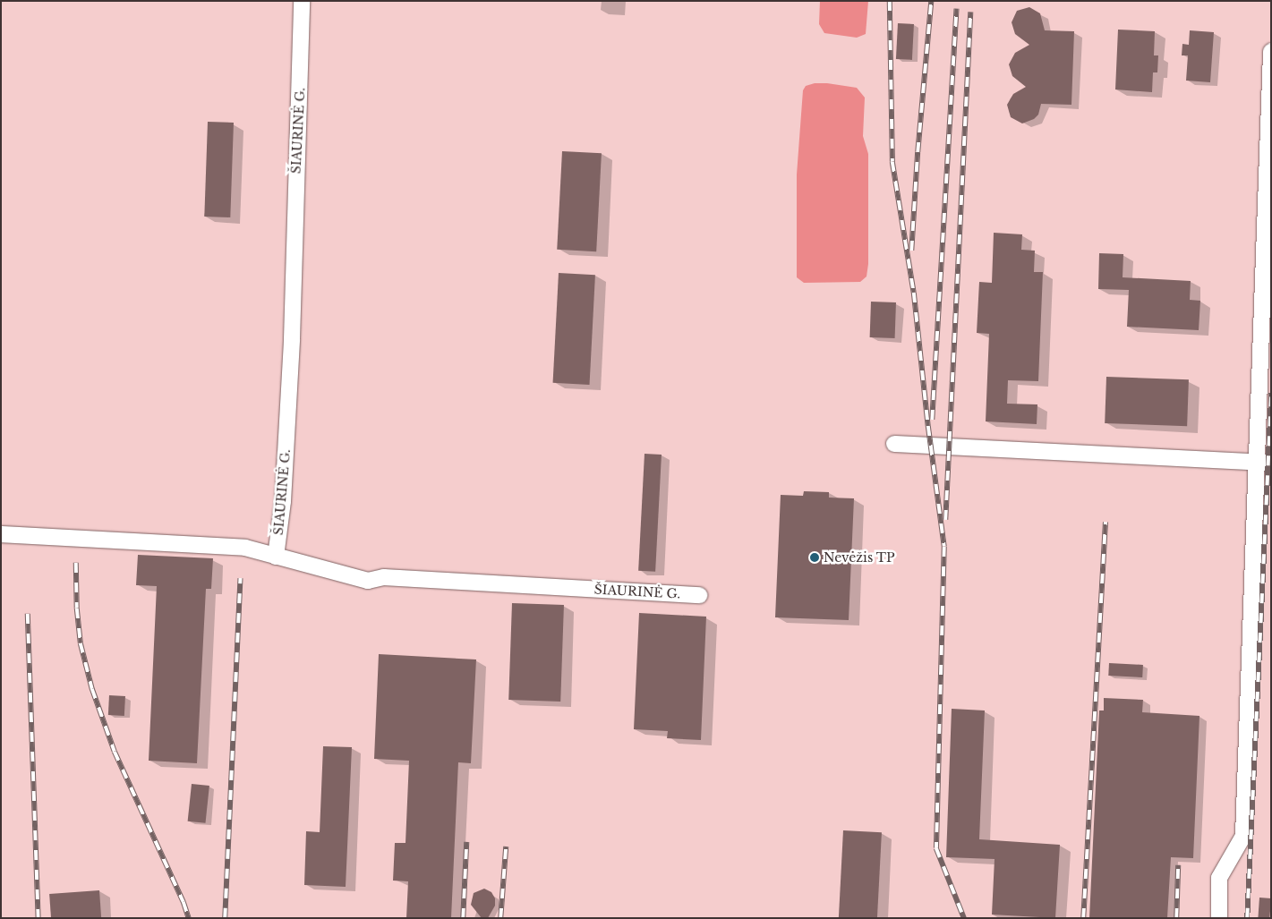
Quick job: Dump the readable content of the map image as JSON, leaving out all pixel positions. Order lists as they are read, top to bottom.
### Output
{
  "streets": {
    "street": ["ŠIAURINĖ G."]
  },
  "places": ["Nevėžis TP"]
}
